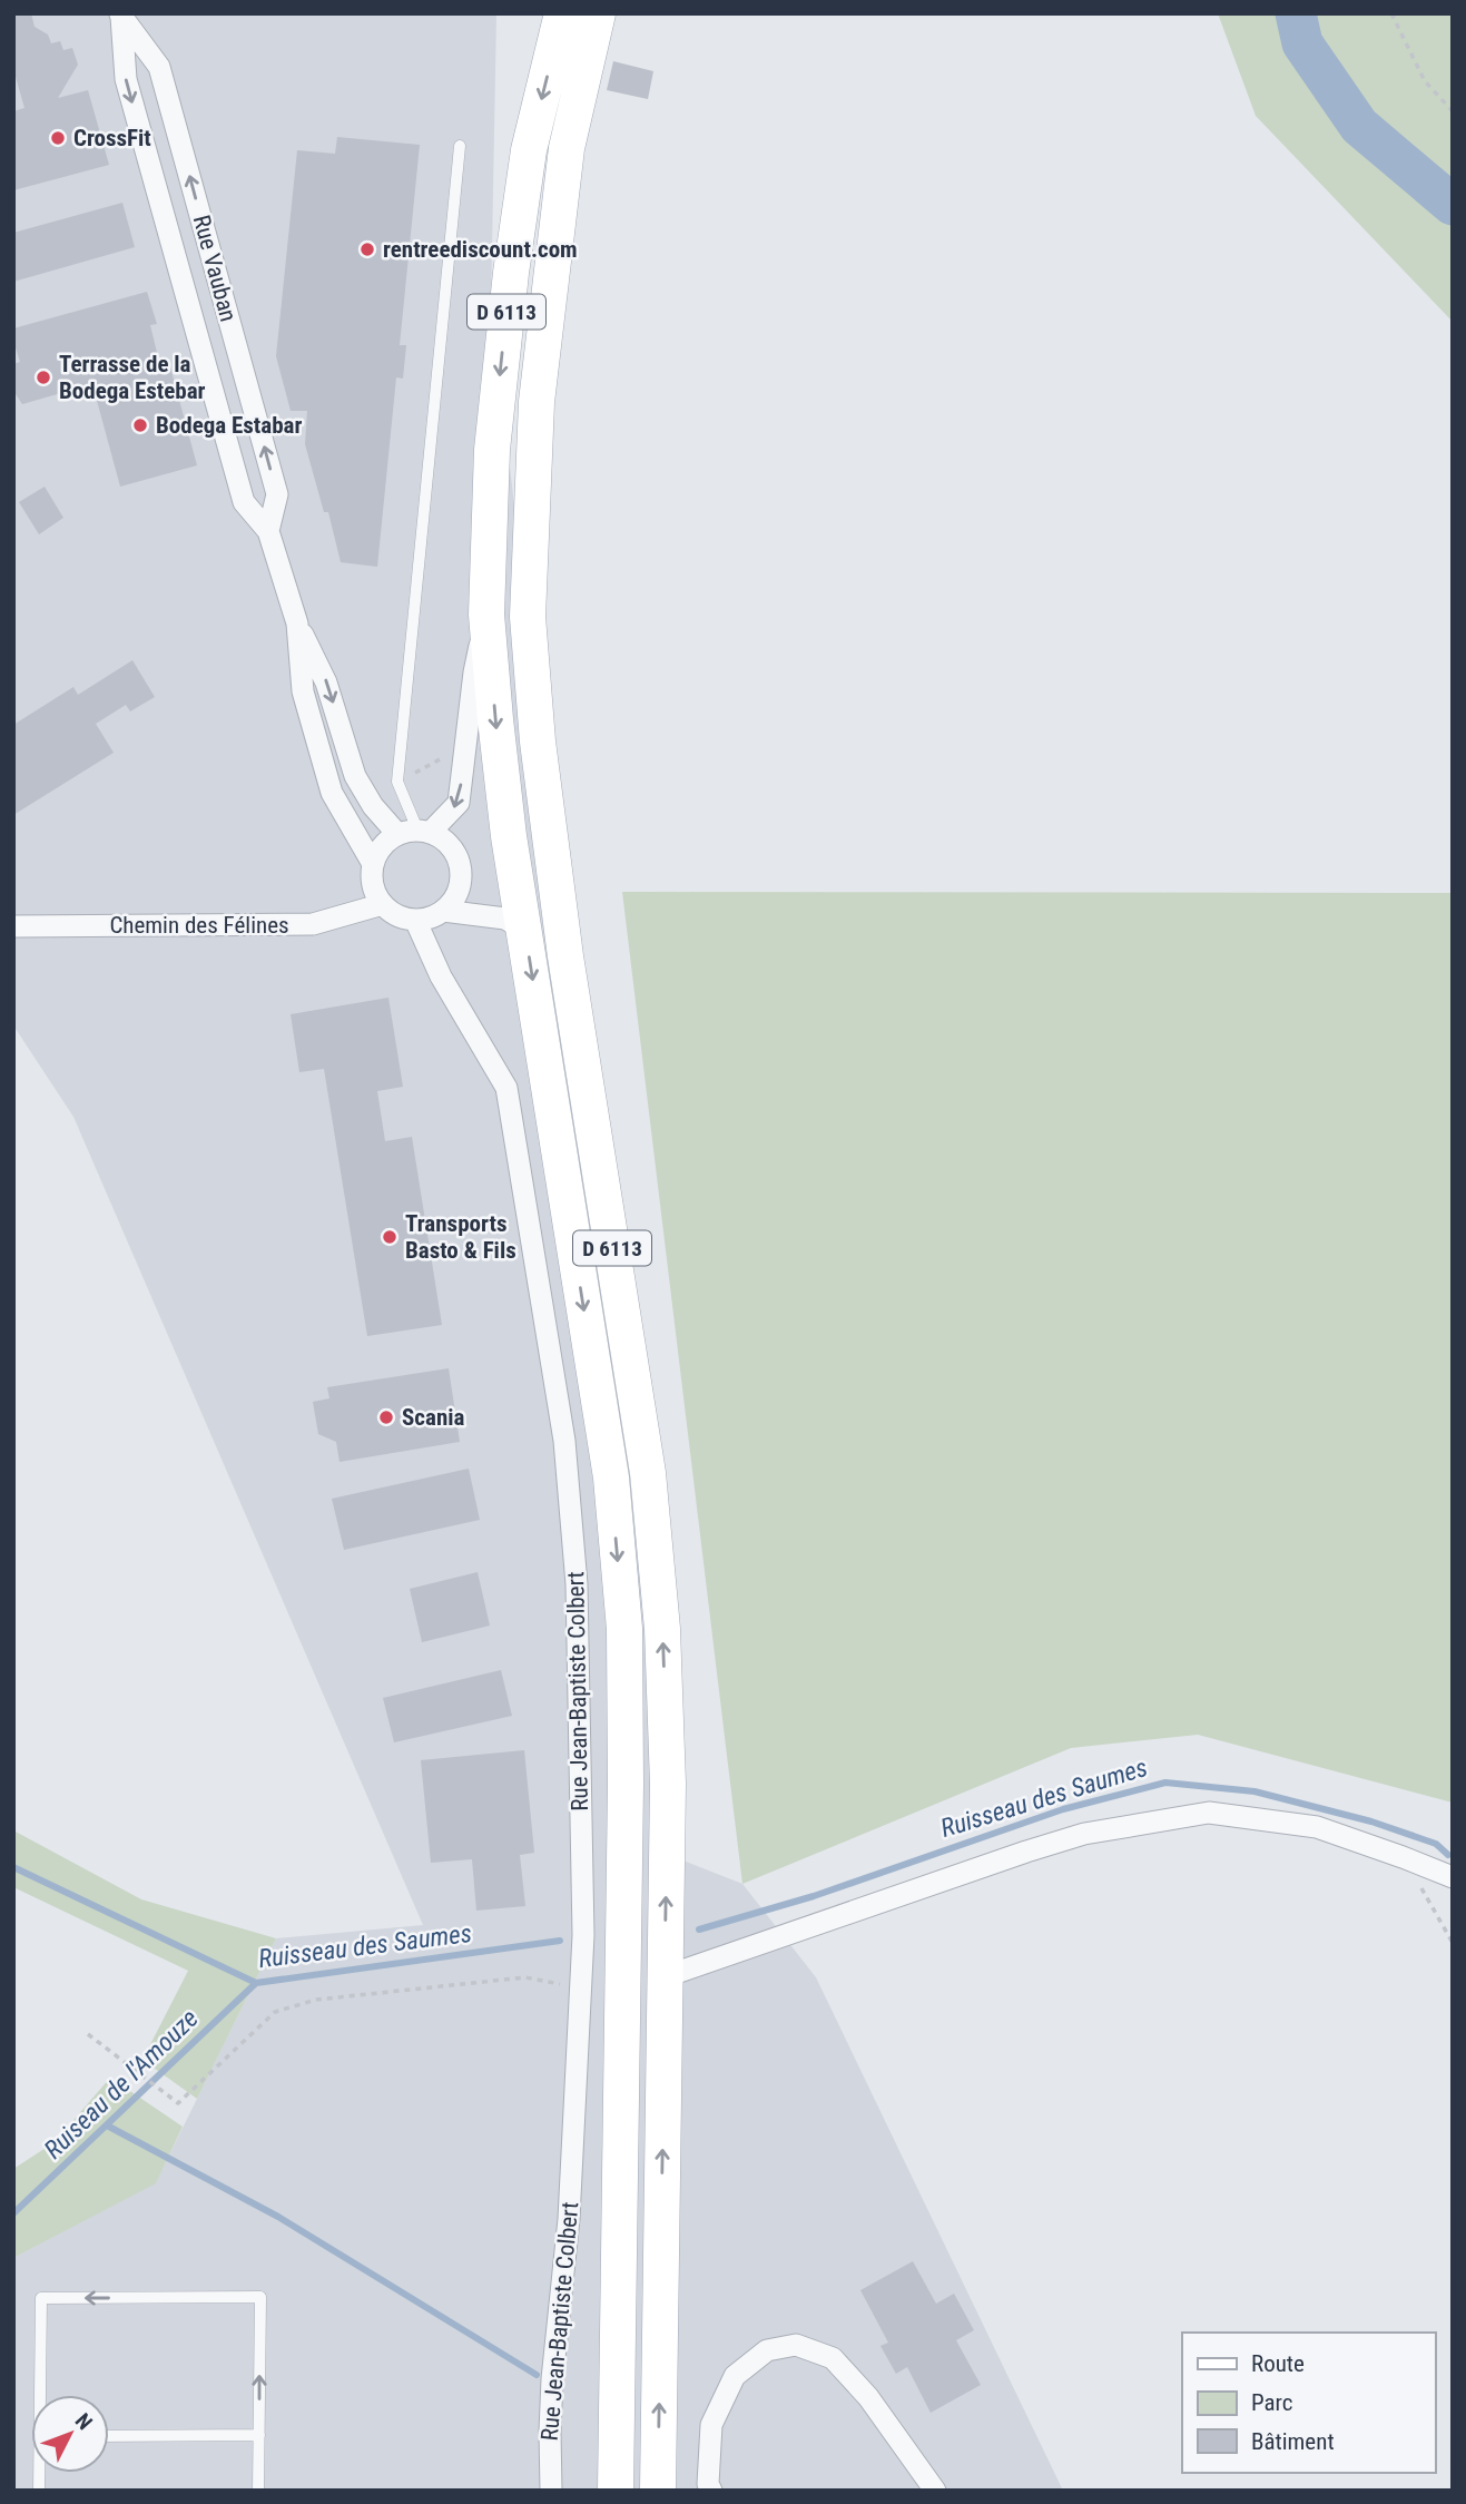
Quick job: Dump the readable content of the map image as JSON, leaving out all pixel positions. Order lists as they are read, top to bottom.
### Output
{
  "streets": {
    "main road": ["D 6113"],
    "street": ["Rue Vauban", "Chemin des Félines", "Rue Jean-Baptiste Colbert"]
  },
  "crossings": [
    ["Rue Vauban", "Chemin des Félines"],
    ["Rue Vauban", "Rue Jean-Baptiste Colbert"],
    ["Chemin des Félines", "Rue Jean-Baptiste Colbert"]
  ],
  "water": ["Ruisseau des Saumes", "Ruiseau de l'Amouze"],
  "places": [
    "CrossFit",
    "rentreediscount.com",
    "Terrasse de la Bodega Estebar",
    "Bodega Estabar",
    "Transports Basto & Fils",
    "Scania"
  ],
  "legend": ["Route", "Parc", "Bâtiment"],
  "north": "top right"
}
